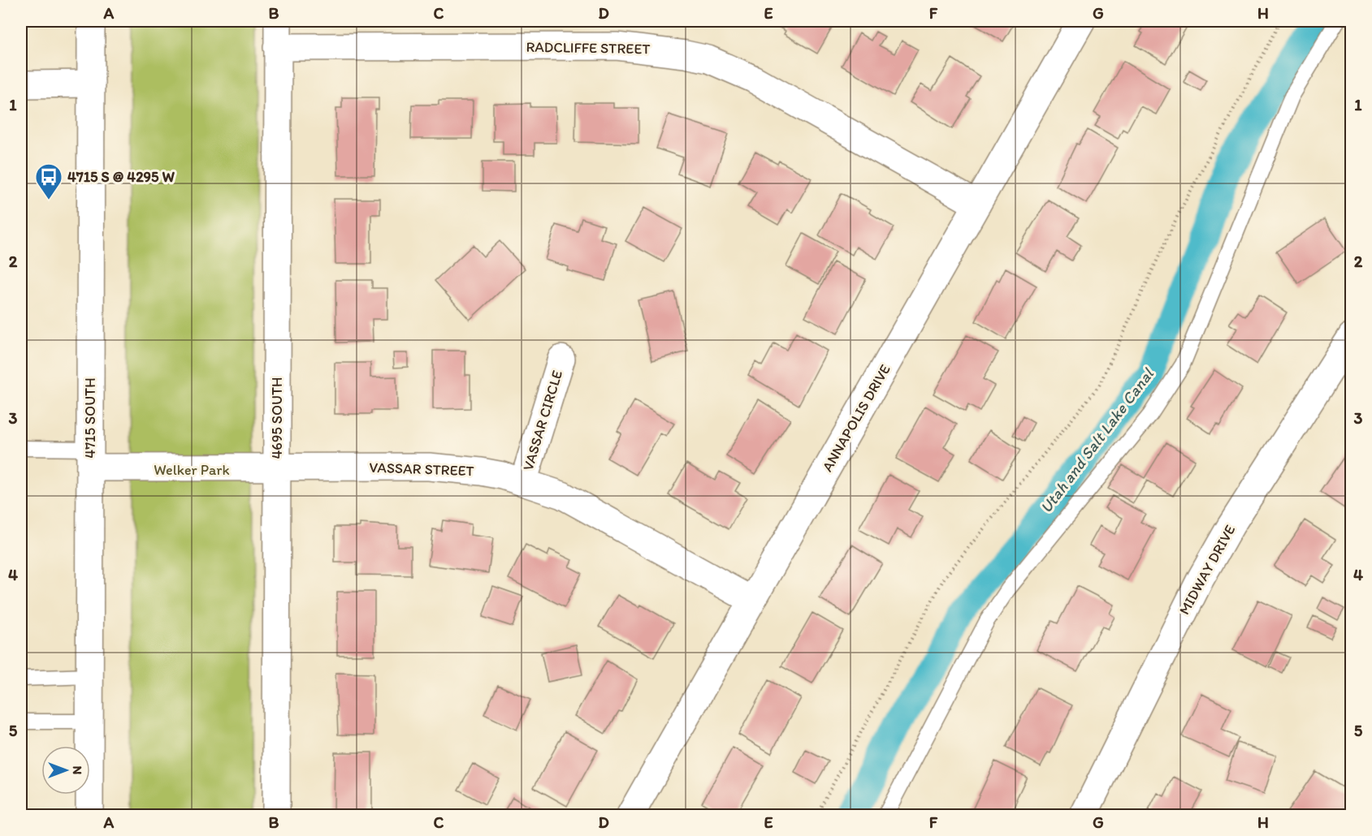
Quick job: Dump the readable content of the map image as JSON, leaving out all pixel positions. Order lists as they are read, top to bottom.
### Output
{
  "streets": {
    "street": [
      "RADCLIFFE STREET",
      "4715 SOUTH",
      "4695 SOUTH",
      "ANNAPOLIS DRIVE",
      "VASSAR CIRCLE",
      "VASSAR STREET",
      "MIDWAY DRIVE"
    ]
  },
  "crossings": [
    ["RADCLIFFE STREET", "4695 SOUTH"],
    ["RADCLIFFE STREET", "ANNAPOLIS DRIVE"],
    ["4715 SOUTH", "VASSAR STREET"],
    ["4695 SOUTH", "VASSAR STREET"],
    ["ANNAPOLIS DRIVE", "VASSAR STREET"],
    ["VASSAR CIRCLE", "VASSAR STREET"]
  ],
  "water": ["Utah and Salt Lake Canal"],
  "parks": ["Welker Park"],
  "places": {
    "bus stop": ["4715 S @ 4295 W"]
  },
  "north": "right",
  "grid": {
    "columns": [
      "A",
      "B",
      "C",
      "D",
      "E",
      "F",
      "G",
      "H"
    ],
    "rows": [
      "1",
      "2",
      "3",
      "4",
      "5"
    ]
  }
}
